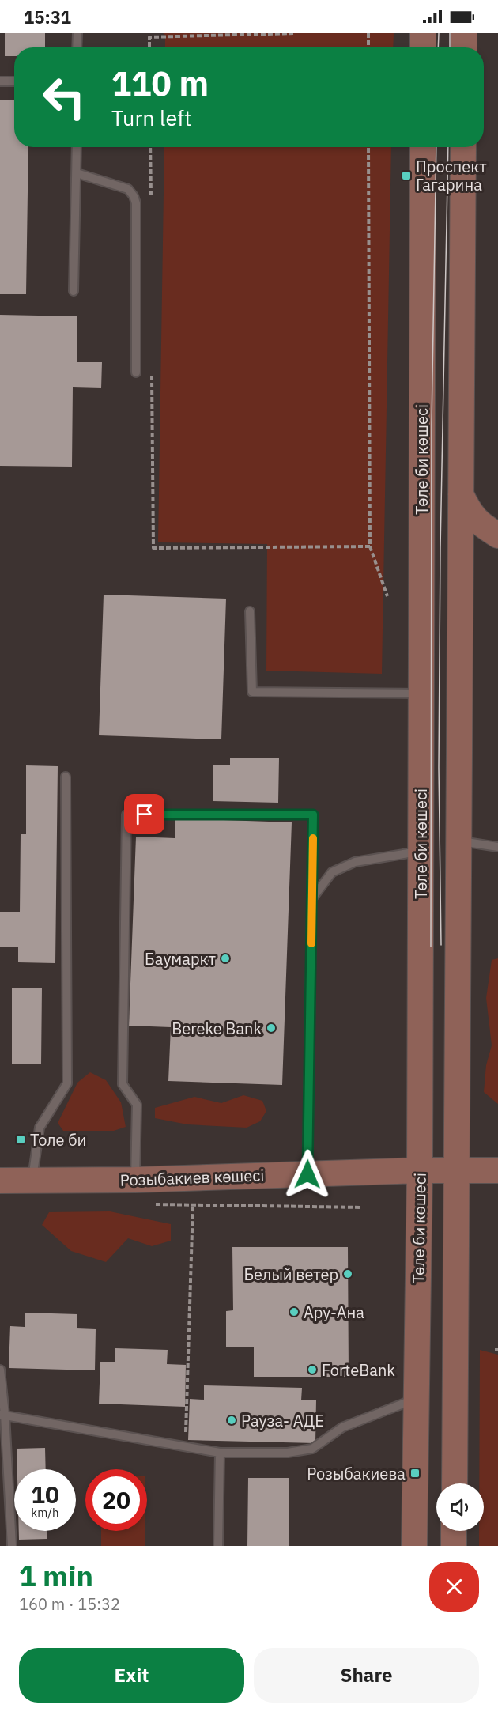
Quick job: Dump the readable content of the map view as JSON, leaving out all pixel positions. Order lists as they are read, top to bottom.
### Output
{
  "streets": {
    "main road": ["Төле би көшесі", "Розыбакиев көшесі"]
  },
  "crossings": [
    ["Төле би көшесі", "Розыбакиев көшесі"]
  ],
  "places": {
    "transit": ["Проспект Гагарина", "Толе би", "Розыбакиева"],
    "other": [
      "Баумаркт",
      "Bereke Bank",
      "Белый ветер",
      "Ару-Ана",
      "ForteBank",
      "Рауза- АДЕ"
    ]
  },
  "page": {
    "status": "15:31",
    "turn": ["110 m", "Turn left"],
    "speed": "10 km/h",
    "limit": "20",
    "heading": ["1 min", "160 m · 15:32"],
    "buttons": ["Exit", "Share"]
  }
}
